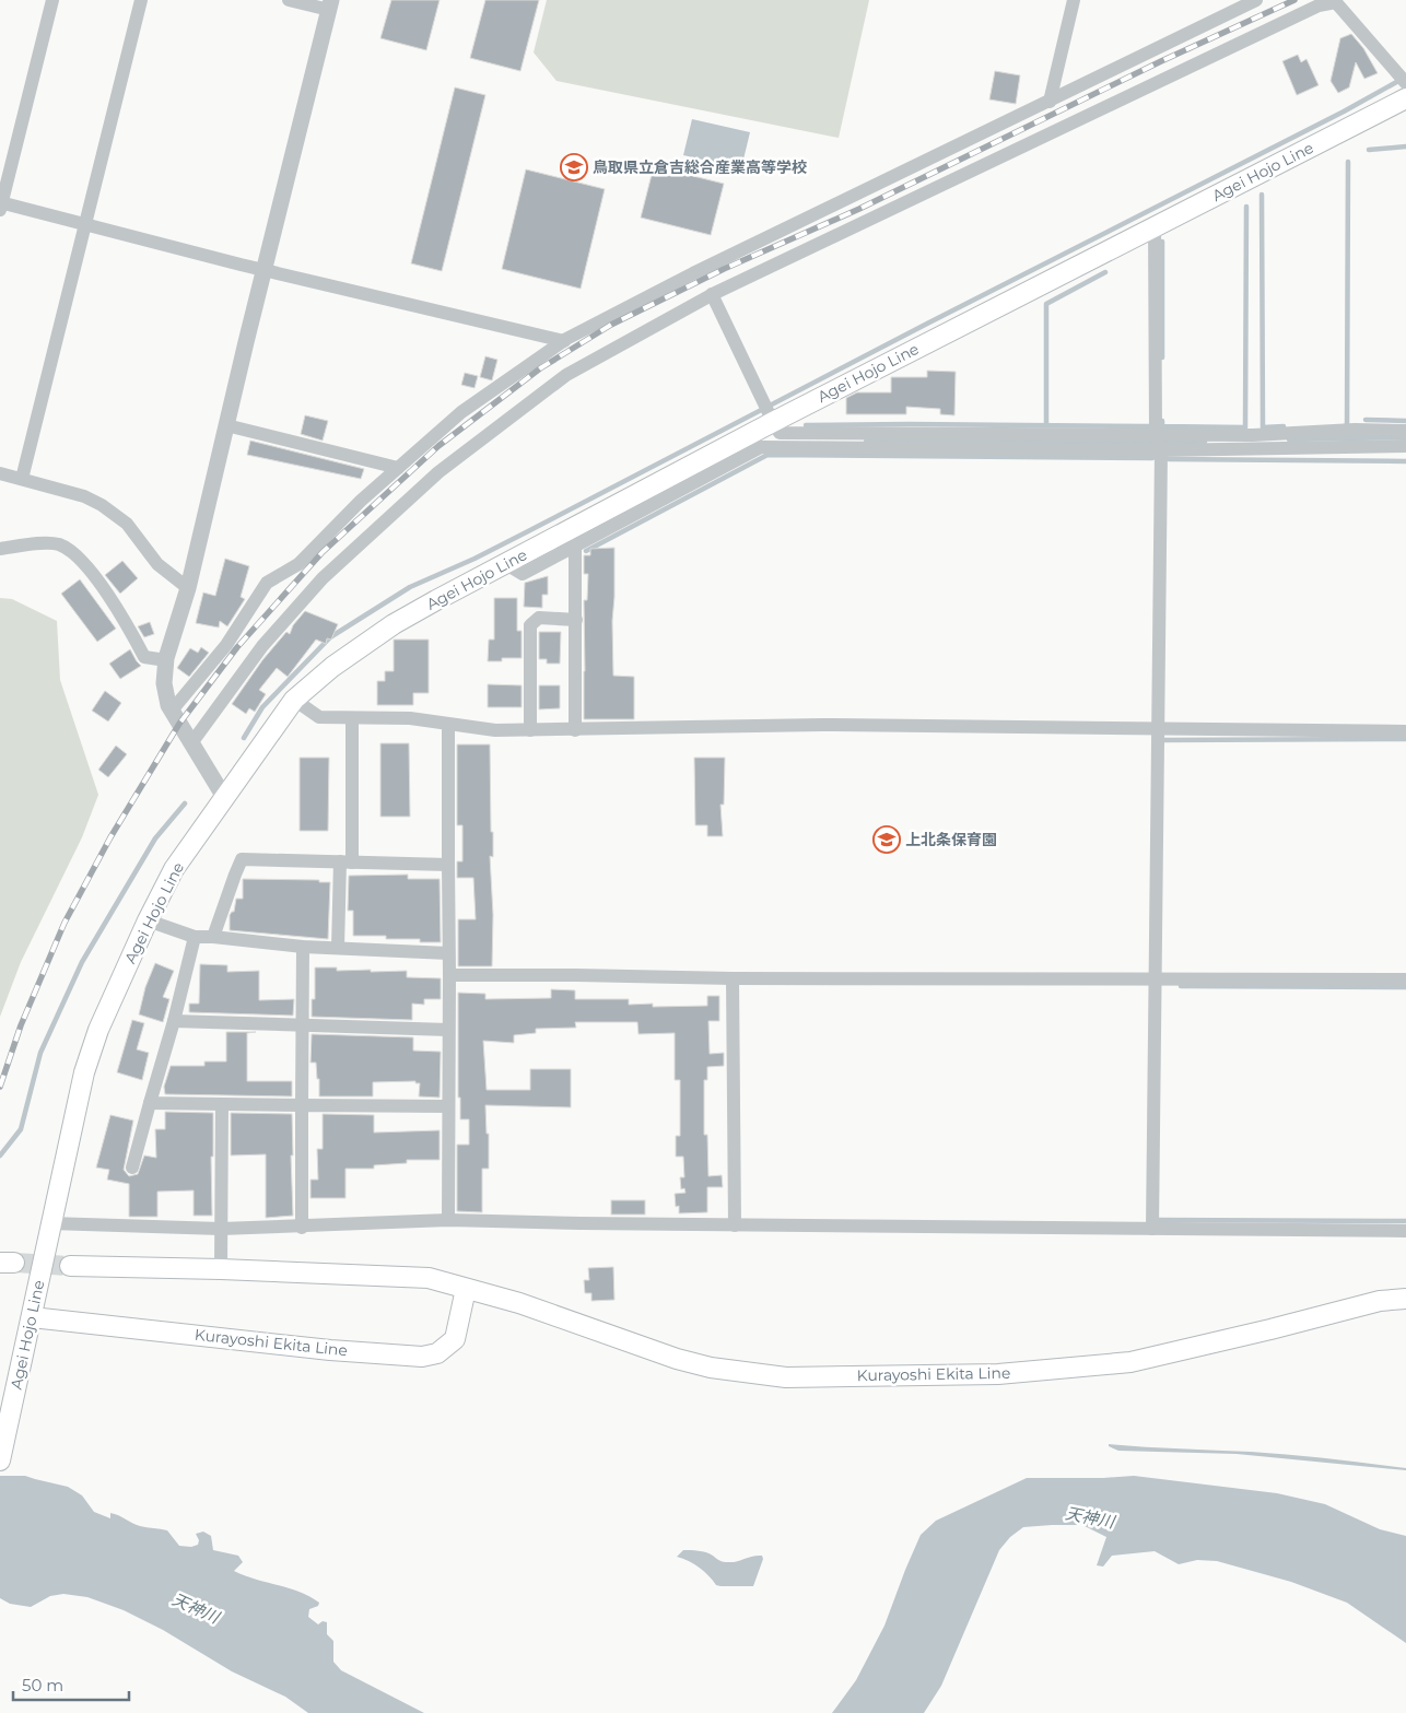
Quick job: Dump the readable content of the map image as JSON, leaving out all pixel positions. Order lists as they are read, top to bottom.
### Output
{
  "streets": {
    "main road": ["Agei Hojo Line", "Kurayoshi Ekita Line"]
  },
  "crossings": [
    ["Agei Hojo Line", "Kurayoshi Ekita Line"]
  ],
  "water": ["天神川"],
  "places": {
    "school or university": ["鳥取県立倉吉総合産業高等学校", "上北条保育園"]
  },
  "scale_bar": "50 m"
}
